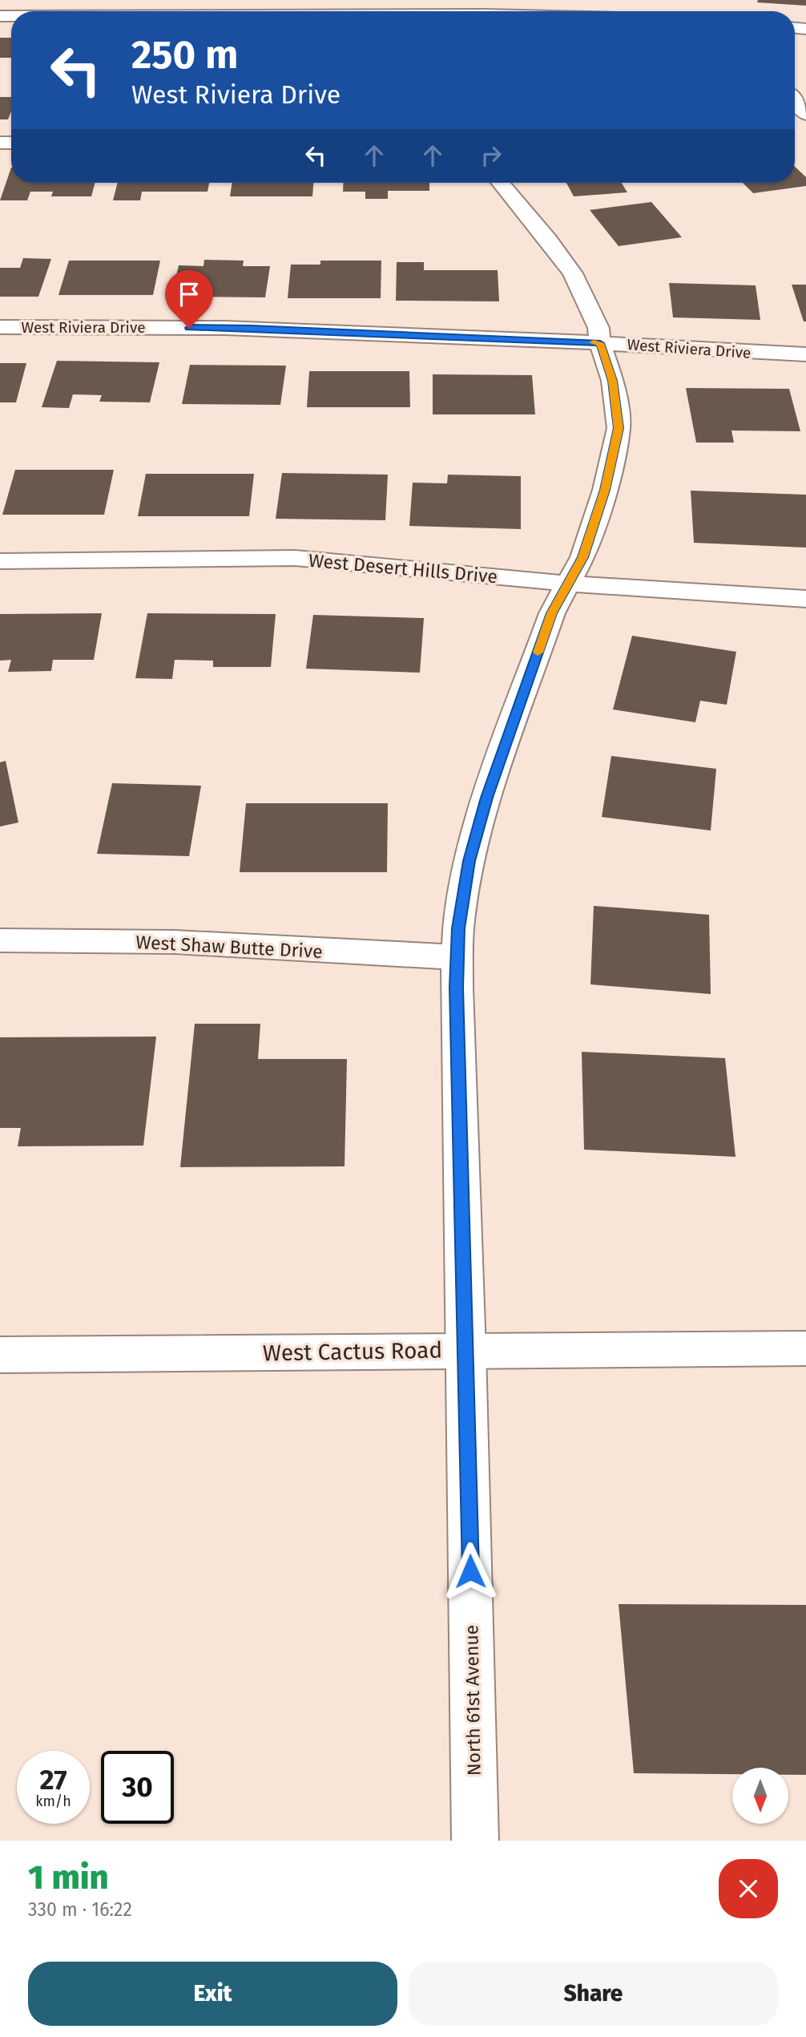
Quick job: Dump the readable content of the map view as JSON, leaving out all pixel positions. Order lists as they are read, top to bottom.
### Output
{
  "streets": {
    "street": [
      "West Riviera Drive",
      "West Desert Hills Drive",
      "West Shaw Butte Drive",
      "West Cactus Road",
      "North 61st Avenue"
    ]
  },
  "crossings": [
    ["West Riviera Drive", "North 61st Avenue"],
    ["West Desert Hills Drive", "North 61st Avenue"],
    ["West Shaw Butte Drive", "North 61st Avenue"],
    ["West Cactus Road", "North 61st Avenue"]
  ],
  "north": "bottom",
  "page": {
    "turn": ["250 m", "West Riviera Drive"],
    "speed": "27 km/h",
    "limit": "30",
    "heading": ["1 min", "330 m · 16:22"],
    "buttons": ["Exit", "Share"]
  }
}
